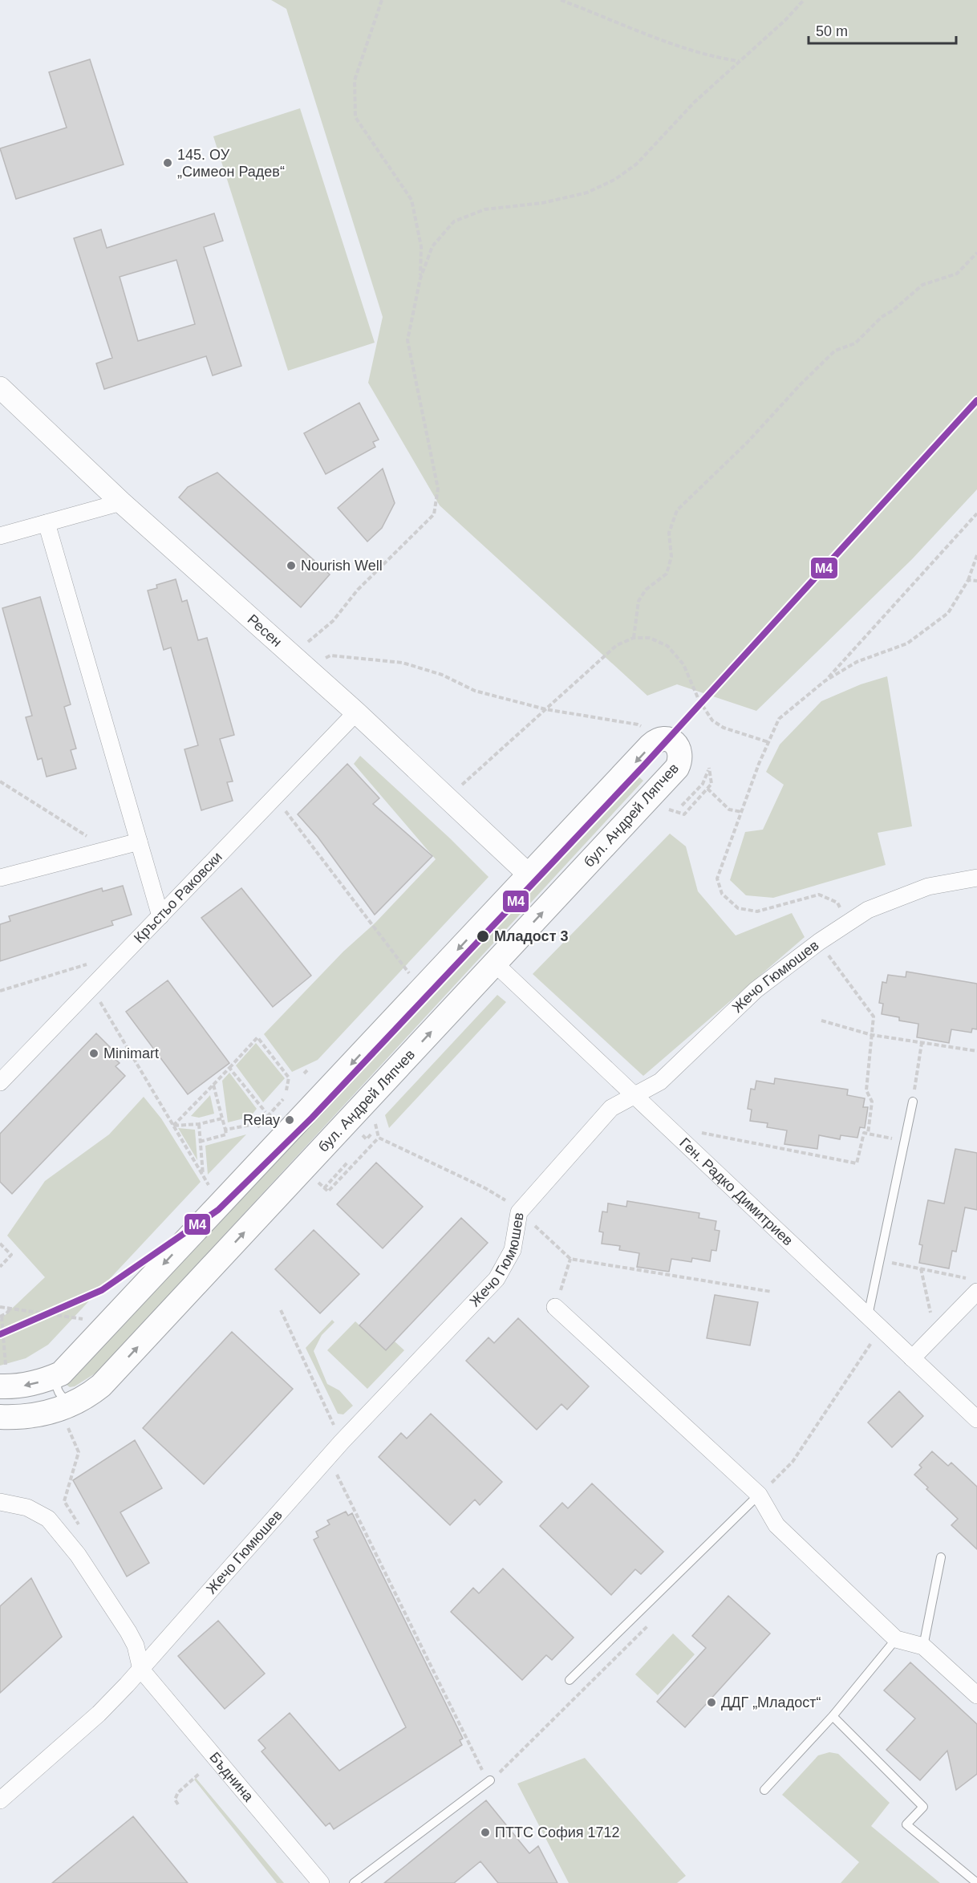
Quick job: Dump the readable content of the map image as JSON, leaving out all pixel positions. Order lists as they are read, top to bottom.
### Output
{
  "streets": {
    "main road": ["бул. Андрей Ляпчев"],
    "street": [
      "Ресен",
      "Кръстьо Раковски",
      "Жечо Гюмюшев",
      "Ген. Радко Димитриев",
      "Бъднина"
    ]
  },
  "crossings": [
    ["Ресен", "бул. Андрей Ляпчев"],
    ["Ресен", "Кръстьо Раковски"],
    ["бул. Андрей Ляпчев", "Ген. Радко Димитриев"],
    ["Жечо Гюмюшев", "Ген. Радко Димитриев"],
    ["Жечо Гюмюшев", "Бъднина"]
  ],
  "places": [
    "145. ОУ „Симеон Радев“",
    "Nourish Well",
    "Младост 3",
    "Minimart",
    "Relay",
    "ДДГ „Младост“",
    "ПТТС София 1712"
  ],
  "lines": ["transit line M4"],
  "scale_bar": "50 m"
}
